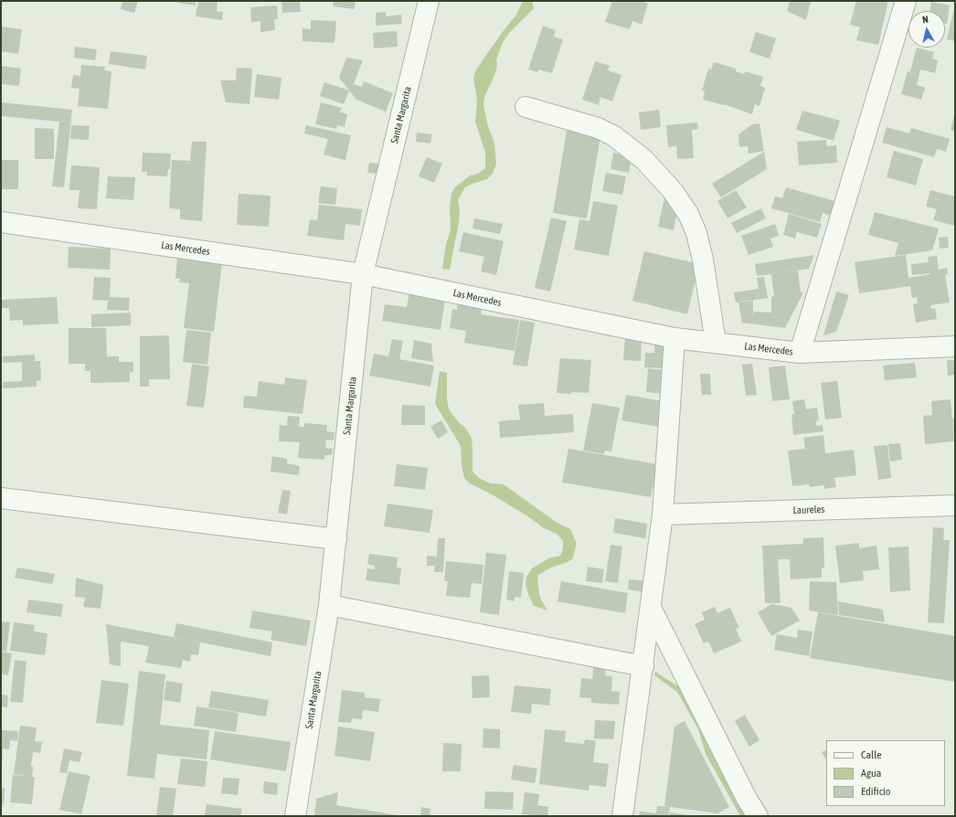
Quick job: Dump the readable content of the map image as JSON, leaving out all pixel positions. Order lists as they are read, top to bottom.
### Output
{
  "streets": {
    "street": ["Santa Margarita", "Las Mercedes", "Laureles"]
  },
  "crossings": [
    ["Santa Margarita", "Las Mercedes"]
  ],
  "legend": ["Calle", "Agua", "Edificio"],
  "north": "top"
}
